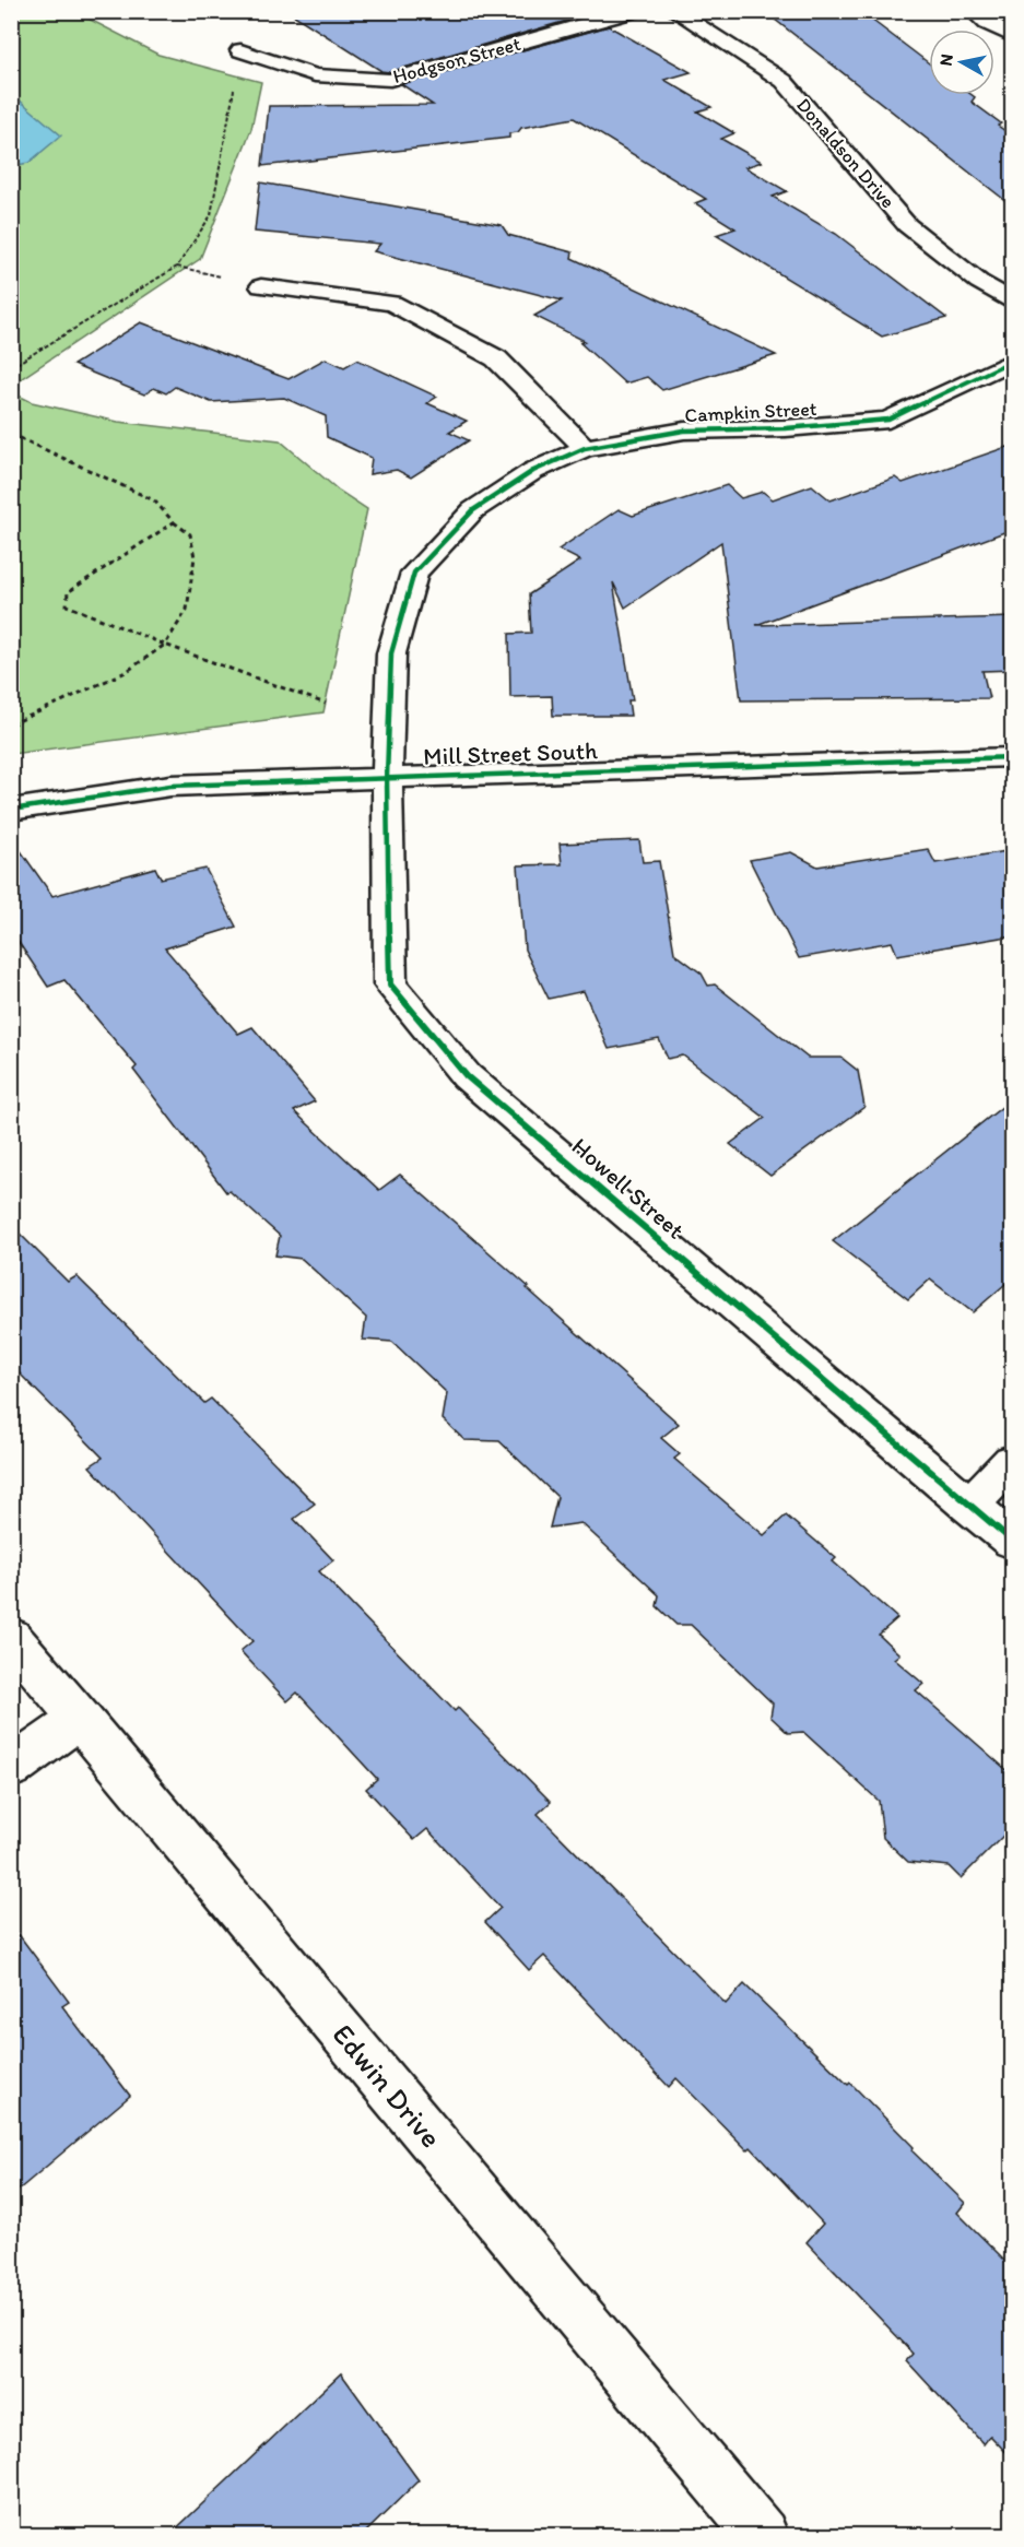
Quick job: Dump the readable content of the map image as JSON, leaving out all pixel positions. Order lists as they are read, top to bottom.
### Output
{
  "streets": {
    "street": [
      "Hodgson Street",
      "Donaldson Drive",
      "Campkin Street",
      "Mill Street South",
      "Howell Street",
      "Edwin Drive"
    ]
  },
  "crossings": [
    ["Campkin Street", "Mill Street South"],
    ["Campkin Street", "Howell Street"],
    ["Mill Street South", "Howell Street"]
  ],
  "north": "left"
}
